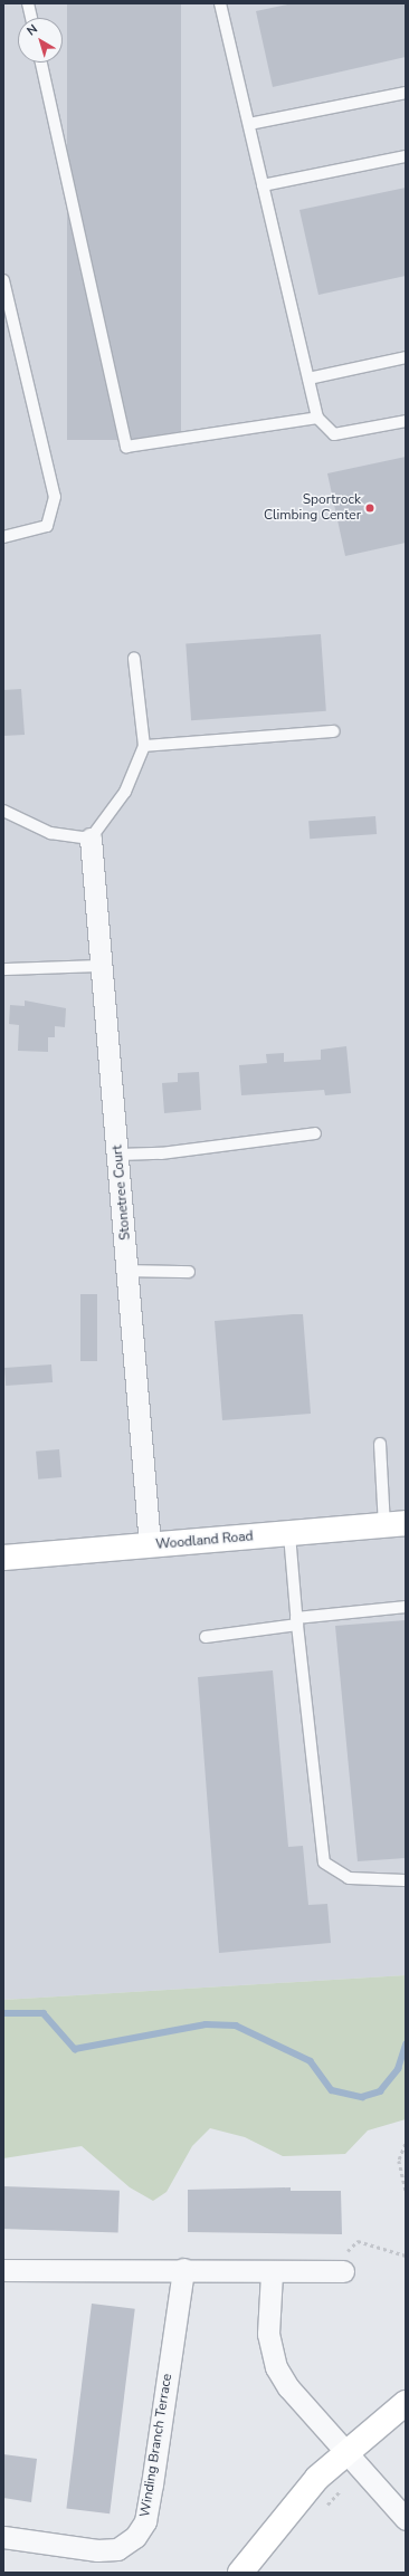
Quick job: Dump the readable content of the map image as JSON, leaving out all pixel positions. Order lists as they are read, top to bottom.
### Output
{
  "streets": {
    "street": ["Stonetree Court", "Woodland Road", "Winding Branch Terrace"]
  },
  "crossings": [
    ["Stonetree Court", "Woodland Road"]
  ],
  "places": ["Sportrock Climbing Center"],
  "north": "top left"
}
